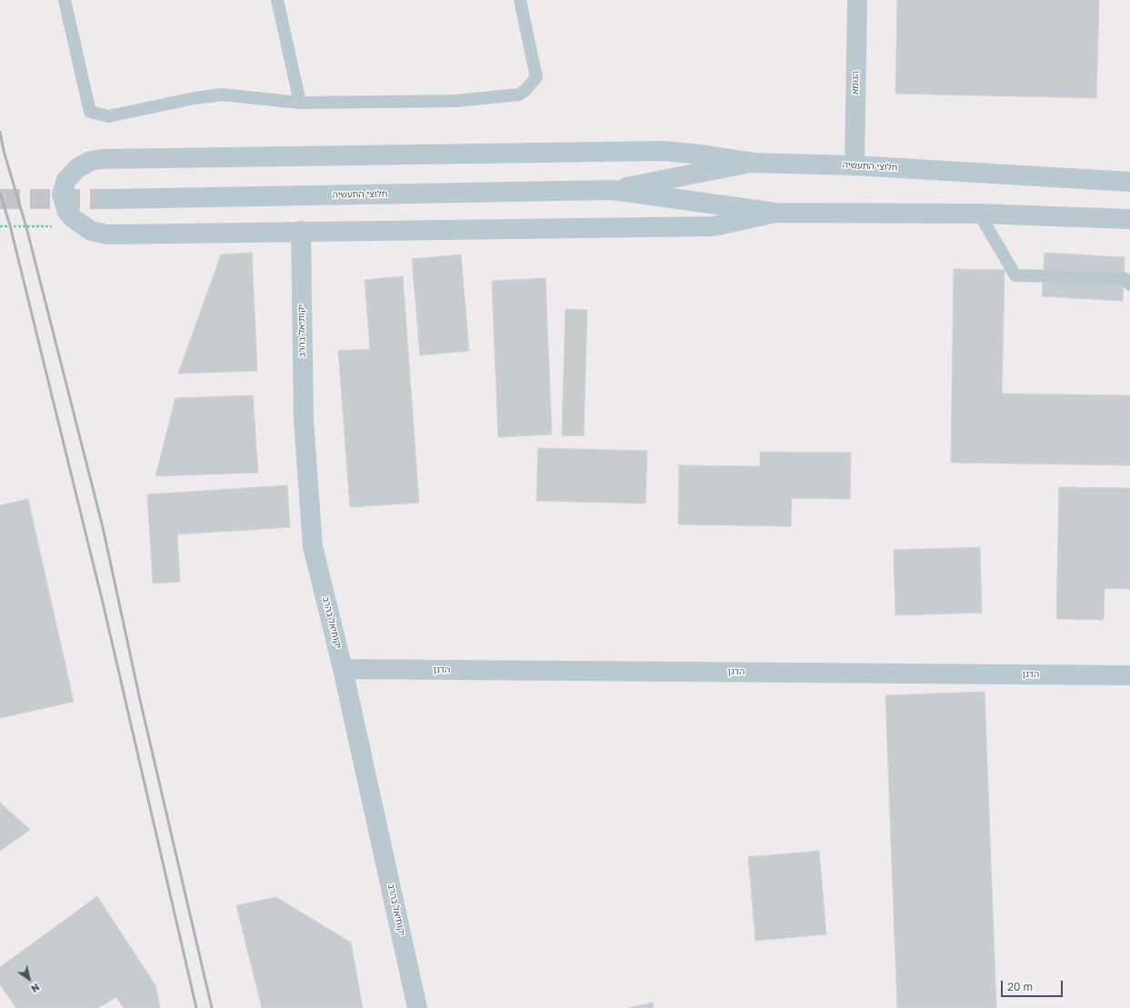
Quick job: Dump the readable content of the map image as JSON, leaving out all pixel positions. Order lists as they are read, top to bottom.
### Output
{
  "streets": {
    "street": [
      "הגומא",
      "חלוצי התעשיה",
      "יקותיאל בהרב",
      "הדגן"
    ]
  },
  "crossings": [
    ["הגומא", "חלוצי התעשיה"],
    ["יקותיאל בהרב", "הדגן"]
  ],
  "scale_bar": "20 m",
  "north": "bottom right"
}
